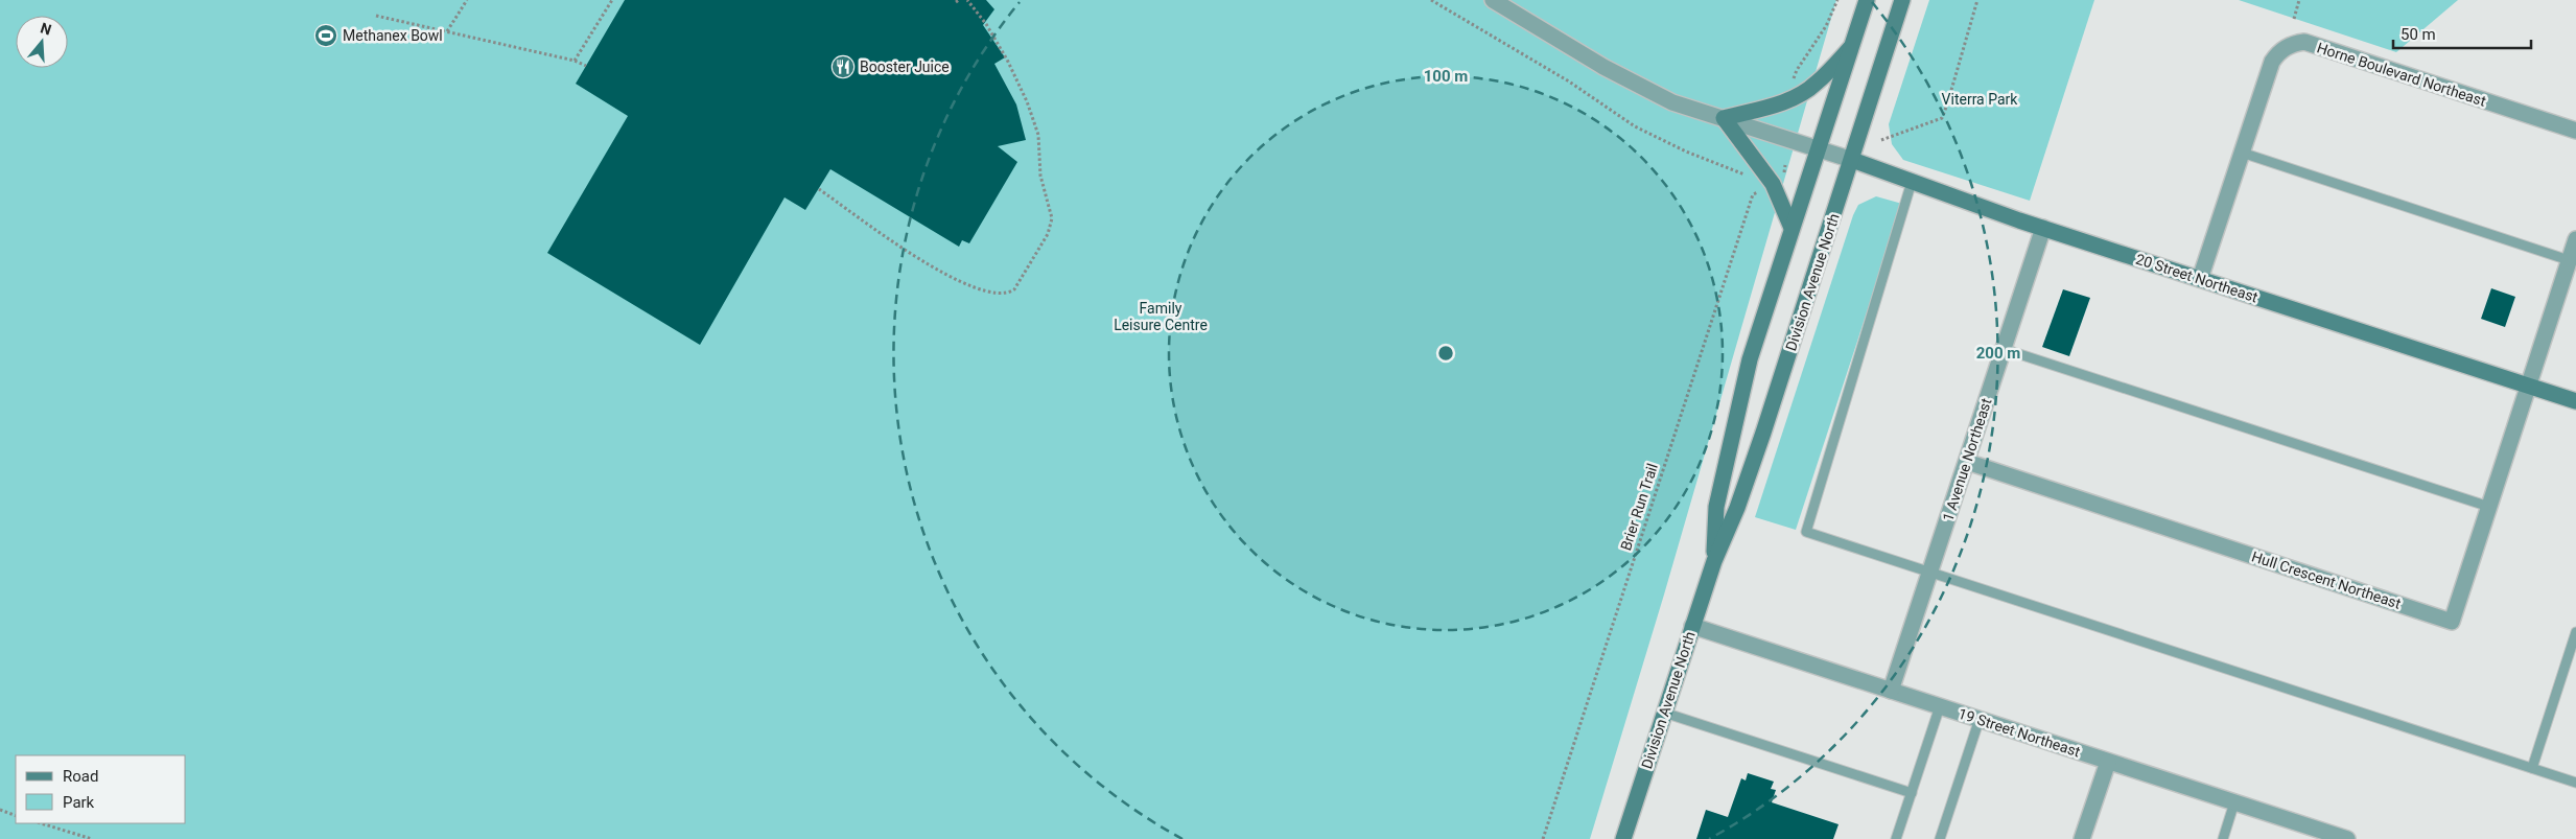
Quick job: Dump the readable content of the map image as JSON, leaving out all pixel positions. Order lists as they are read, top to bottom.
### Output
{
  "streets": {
    "main road": ["20 Street Northeast", "Division Avenue North"],
    "street": [
      "Horne Boulevard Northeast",
      "1 Avenue Northeast",
      "Hull Crescent Northeast",
      "19 Street Northeast"
    ],
    "path": ["Brier Run Trail"]
  },
  "crossings": [
    ["Horne Boulevard Northeast", "20 Street Northeast"],
    ["20 Street Northeast", "Division Avenue North"],
    ["20 Street Northeast", "1 Avenue Northeast"],
    ["20 Street Northeast", "Hull Crescent Northeast"],
    ["Division Avenue North", "19 Street Northeast"],
    ["1 Avenue Northeast", "Hull Crescent Northeast"],
    ["1 Avenue Northeast", "19 Street Northeast"]
  ],
  "parks": ["Viterra Park", "Family Leisure Centre"],
  "places": {
    "sports": ["Methanex Bowl"],
    "restaurant": ["Booster Juice"]
  },
  "legend": ["Road", "Park"],
  "scale_bar": "50 m",
  "north": "top",
  "rings": ["100 m", "200 m"]
}
